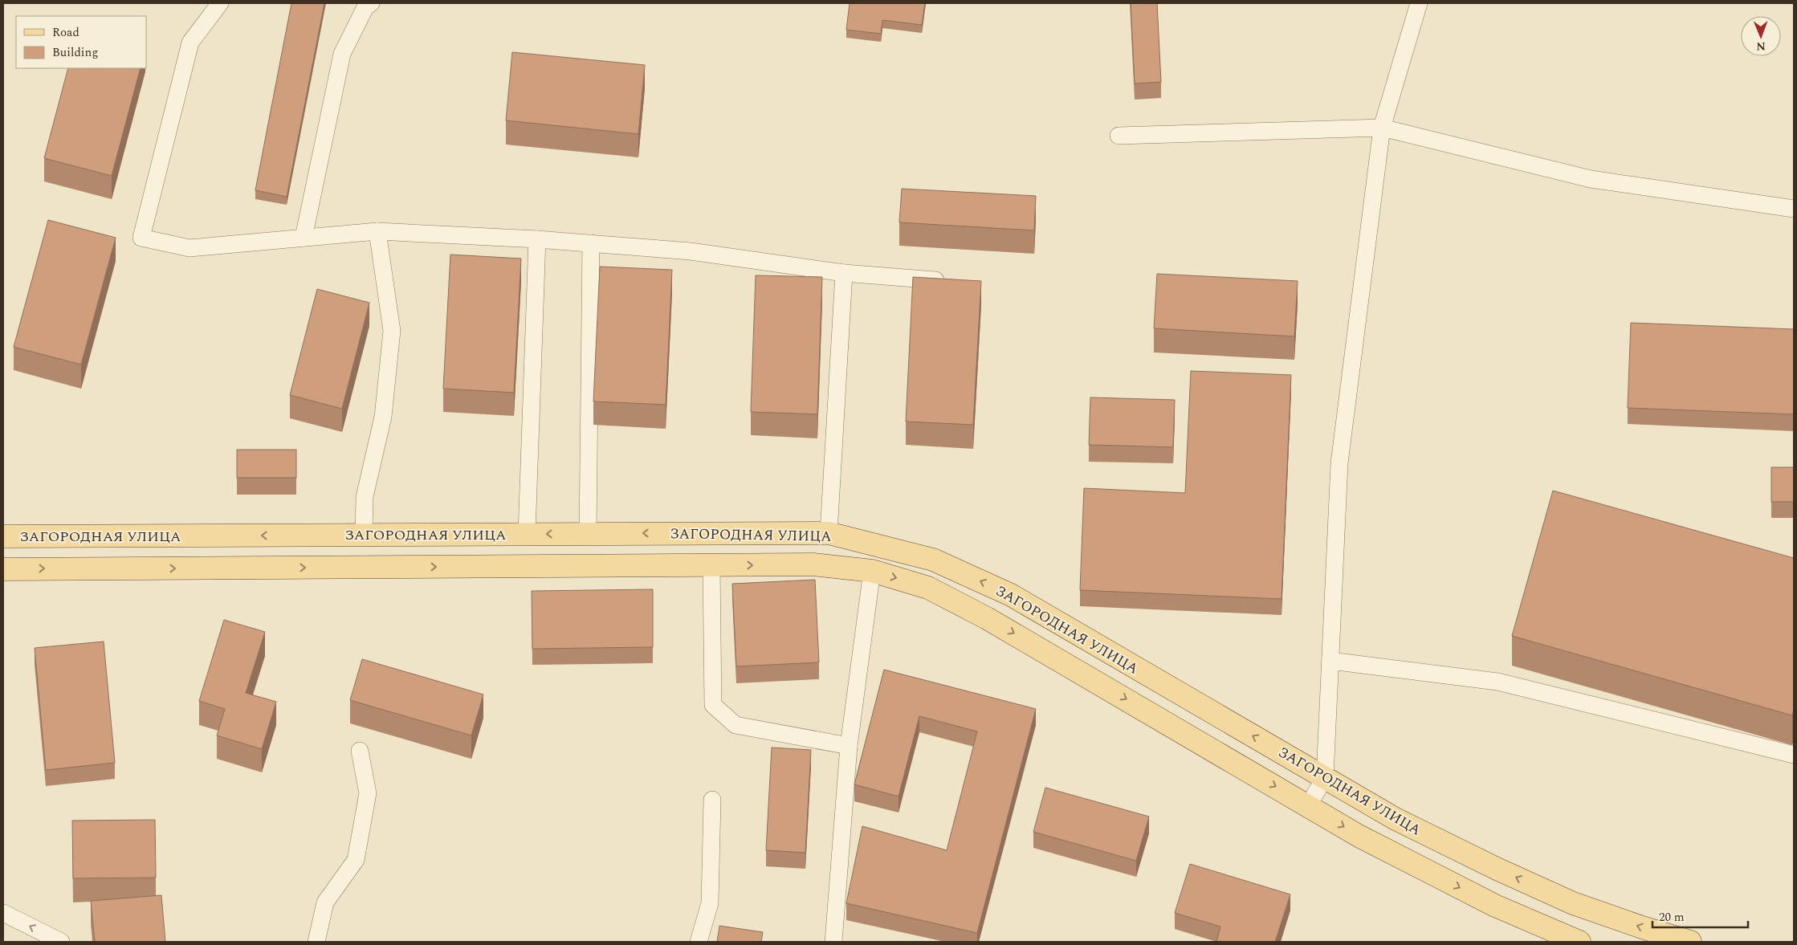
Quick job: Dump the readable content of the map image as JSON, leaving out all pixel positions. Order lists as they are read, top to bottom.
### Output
{
  "streets": {
    "main road": ["ЗАГОРОДНАЯ УЛИЦА"]
  },
  "legend": ["Road", "Building"],
  "scale_bar": "20 m",
  "north": "bottom"
}
